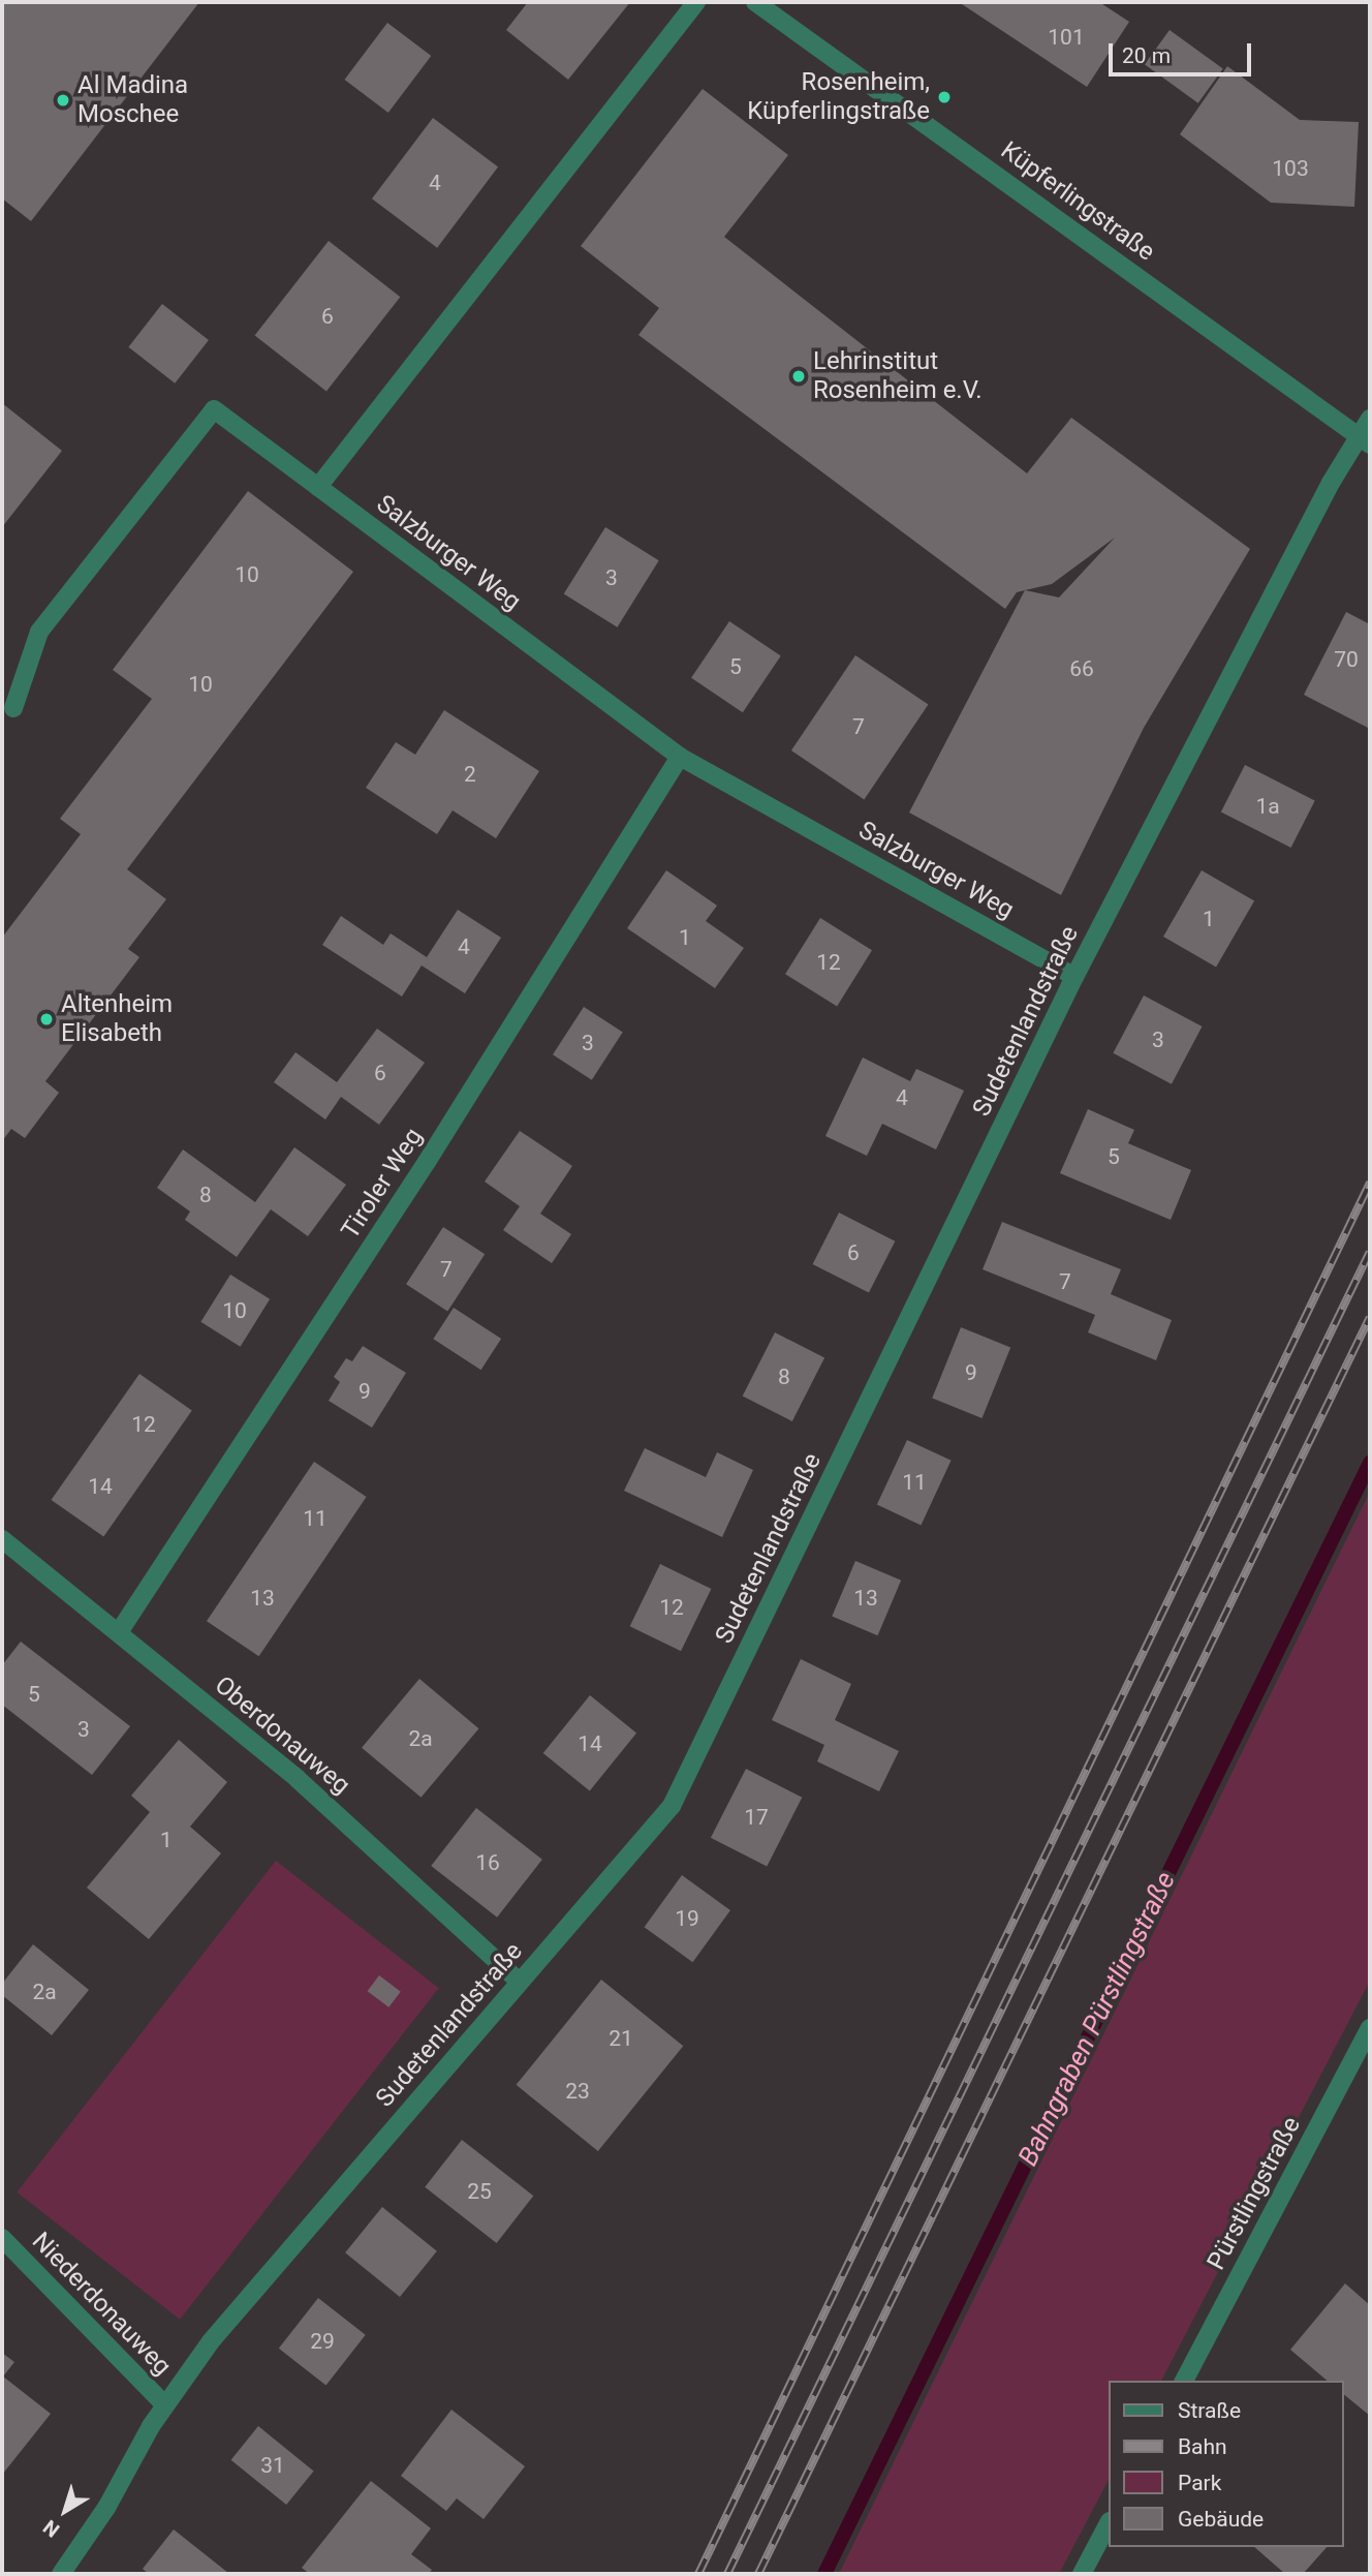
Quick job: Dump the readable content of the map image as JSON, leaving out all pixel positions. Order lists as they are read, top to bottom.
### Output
{
  "streets": {
    "street": [
      "Küpferlingstraße",
      "Salzburger Weg",
      "Sudetenlandstraße",
      "Tiroler Weg",
      "Oberdonauweg",
      "Pürstlingstraße",
      "Niederdonauweg"
    ]
  },
  "crossings": [
    ["Küpferlingstraße", "Sudetenlandstraße"],
    ["Salzburger Weg", "Sudetenlandstraße"],
    ["Salzburger Weg", "Tiroler Weg"],
    ["Sudetenlandstraße", "Oberdonauweg"],
    ["Sudetenlandstraße", "Niederdonauweg"],
    ["Tiroler Weg", "Oberdonauweg"]
  ],
  "water": ["Bahngraben Pürstlingstraße"],
  "places": [
    "Rosenheim, Küpferlingstraße",
    "Al Madina Moschee",
    "Lehrinstitut Rosenheim e.V.",
    "Altenheim Elisabeth"
  ],
  "house_numbers": [
    "101",
    "103",
    "4",
    "6",
    "10",
    "3",
    "70",
    "5",
    "66",
    "10",
    "7",
    "2",
    "1a",
    "1",
    "1",
    "4",
    "12",
    "3",
    "3",
    "6",
    "4",
    "5",
    "8",
    "6",
    "7",
    "7",
    "10",
    "9",
    "8",
    "9",
    "12",
    "11",
    "14",
    "11",
    "13",
    "13",
    "12",
    "5",
    "3",
    "2a",
    "14",
    "17",
    "1",
    "16",
    "19",
    "2a",
    "21",
    "23",
    "25",
    "29",
    "31"
  ],
  "legend": [
    "Straße",
    "Bahn",
    "Park",
    "Gebäude"
  ],
  "scale_bar": "20 m",
  "north": "bottom left"
}
